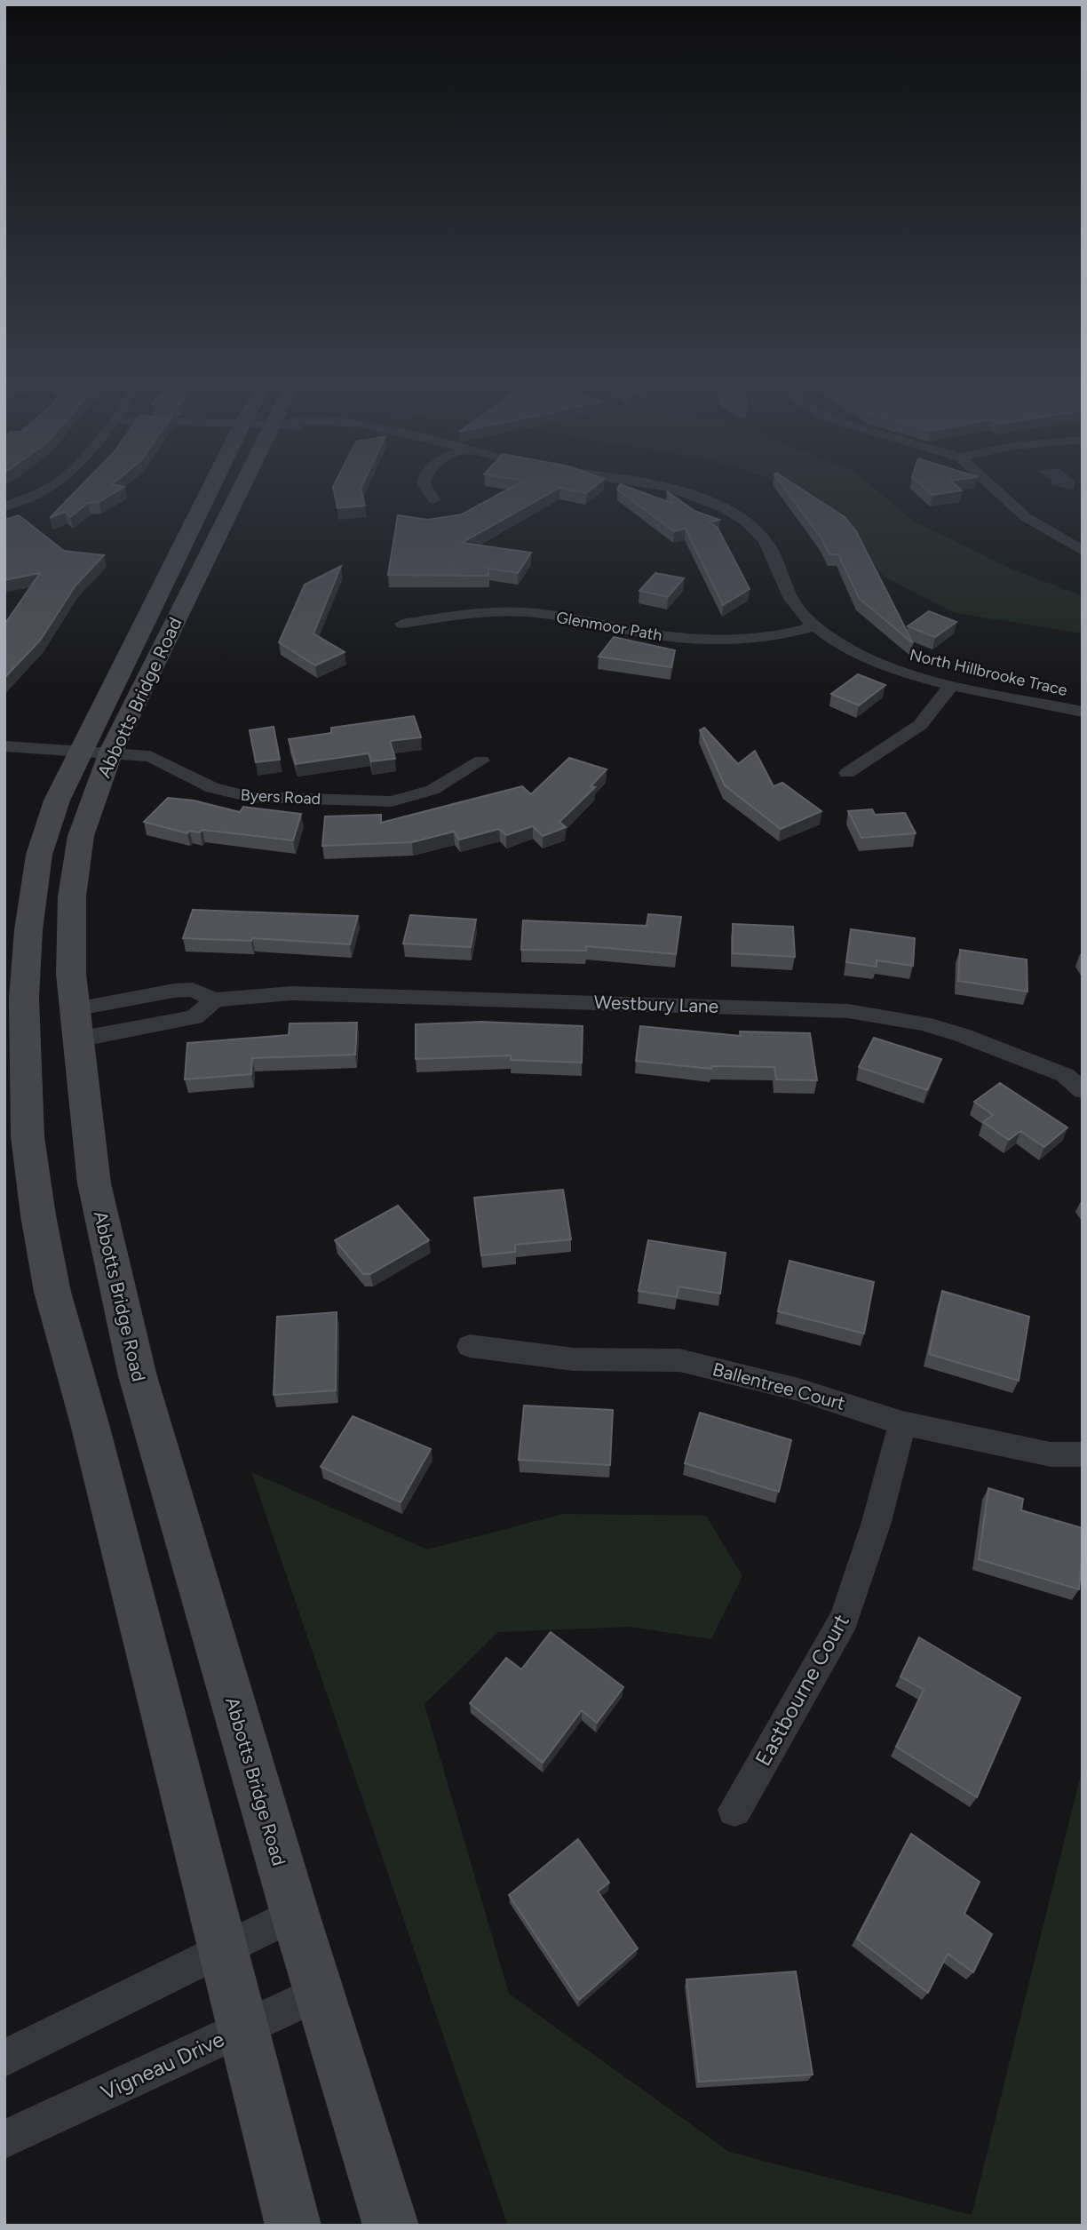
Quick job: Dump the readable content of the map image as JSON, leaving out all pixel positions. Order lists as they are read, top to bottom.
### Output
{
  "streets": {
    "main road": ["Abbotts Bridge Road"],
    "street": [
      "Glenmoor Path",
      "North Hillbrooke Trace",
      "Byers Road",
      "Westbury Lane",
      "Ballentree Court",
      "Eastbourne Court",
      "Vigneau Drive"
    ]
  },
  "crossings": [
    ["Glenmoor Path", "North Hillbrooke Trace"],
    ["Abbotts Bridge Road", "Byers Road"],
    ["Abbotts Bridge Road", "Westbury Lane"],
    ["Abbotts Bridge Road", "Vigneau Drive"],
    ["Ballentree Court", "Eastbourne Court"]
  ]
}
